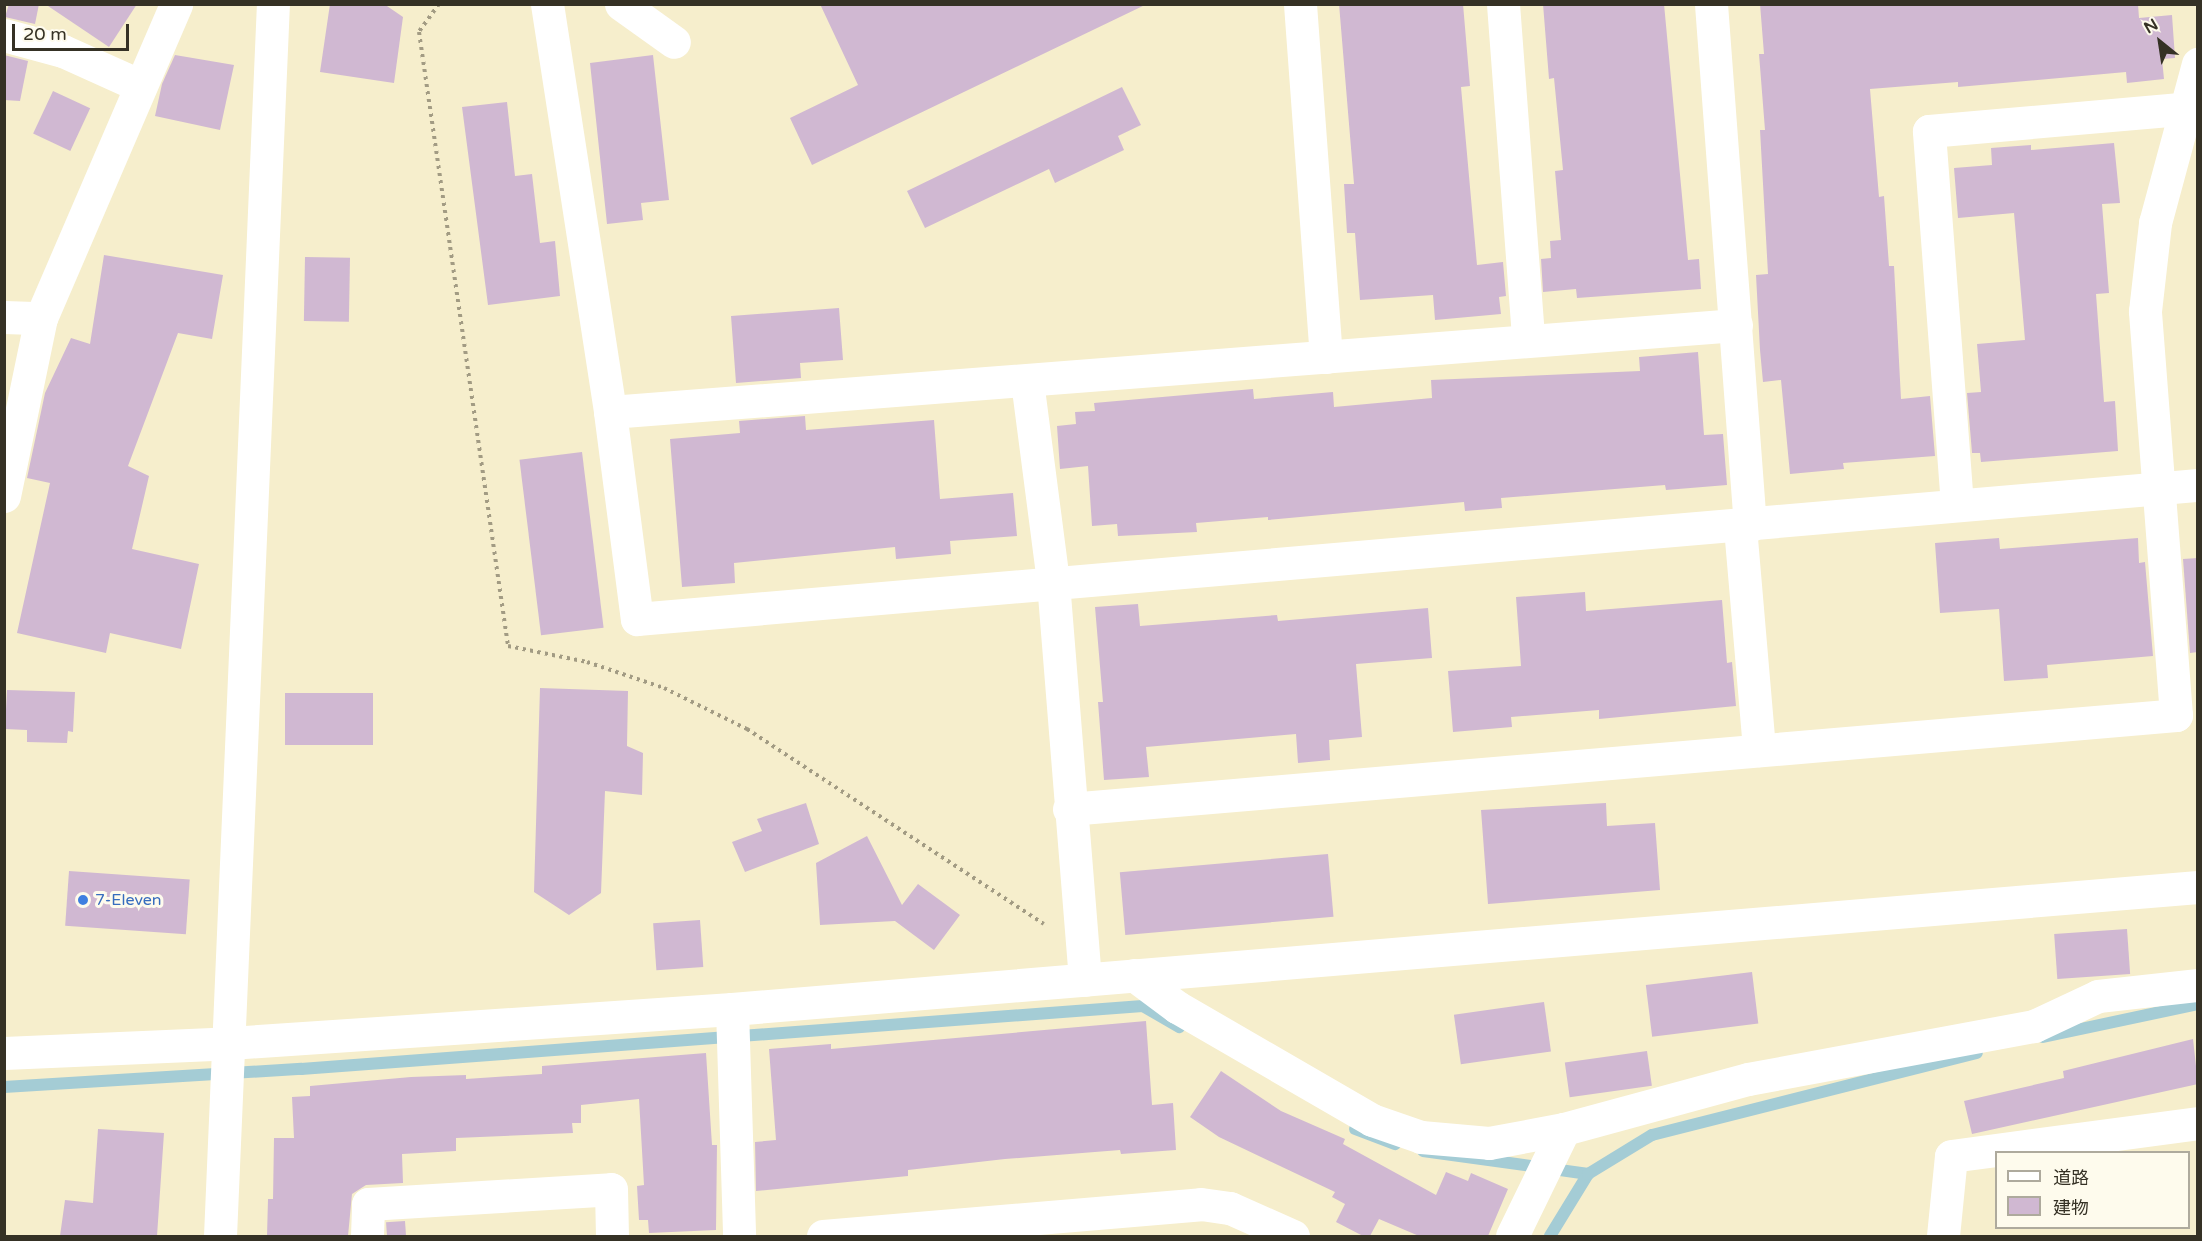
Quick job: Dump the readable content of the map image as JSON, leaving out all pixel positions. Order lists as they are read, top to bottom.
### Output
{
  "places": ["7-Eleven"],
  "legend": ["道路", "建物"],
  "scale_bar": "20 m",
  "north": "top left"
}
